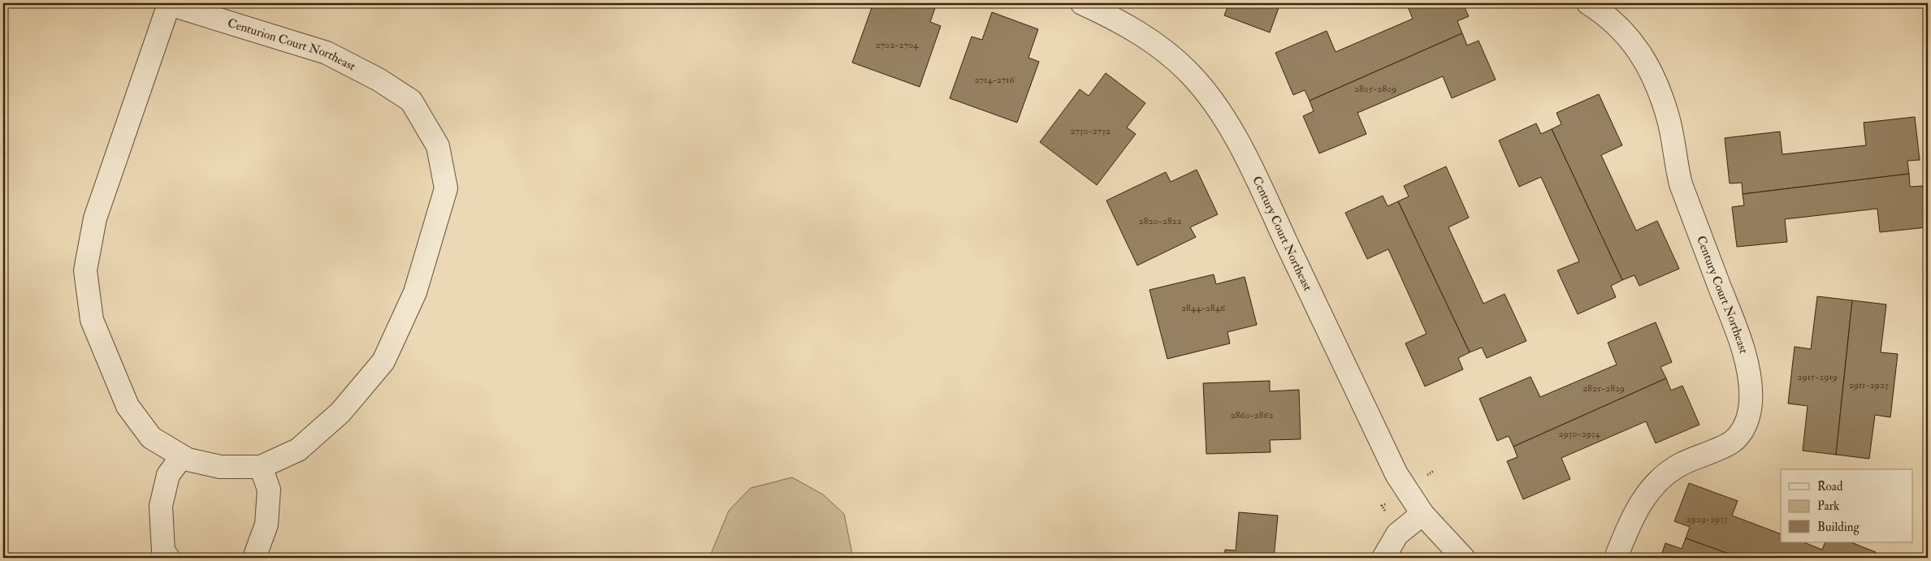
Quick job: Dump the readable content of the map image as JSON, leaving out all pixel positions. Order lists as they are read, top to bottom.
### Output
{
  "streets": {
    "street": ["Centurion Court Northeast", "Century Court Northeast"]
  },
  "house_numbers": [
    "2702-2704",
    "2714-2716",
    "2805-2809",
    "2730-2732",
    "2820-2822",
    "2844-2846",
    "2915-2919",
    "2911-2923",
    "2825-2829",
    "2860-2862",
    "2930-2934",
    "2929-2933"
  ],
  "legend": ["Road", "Park", "Building"]
}
